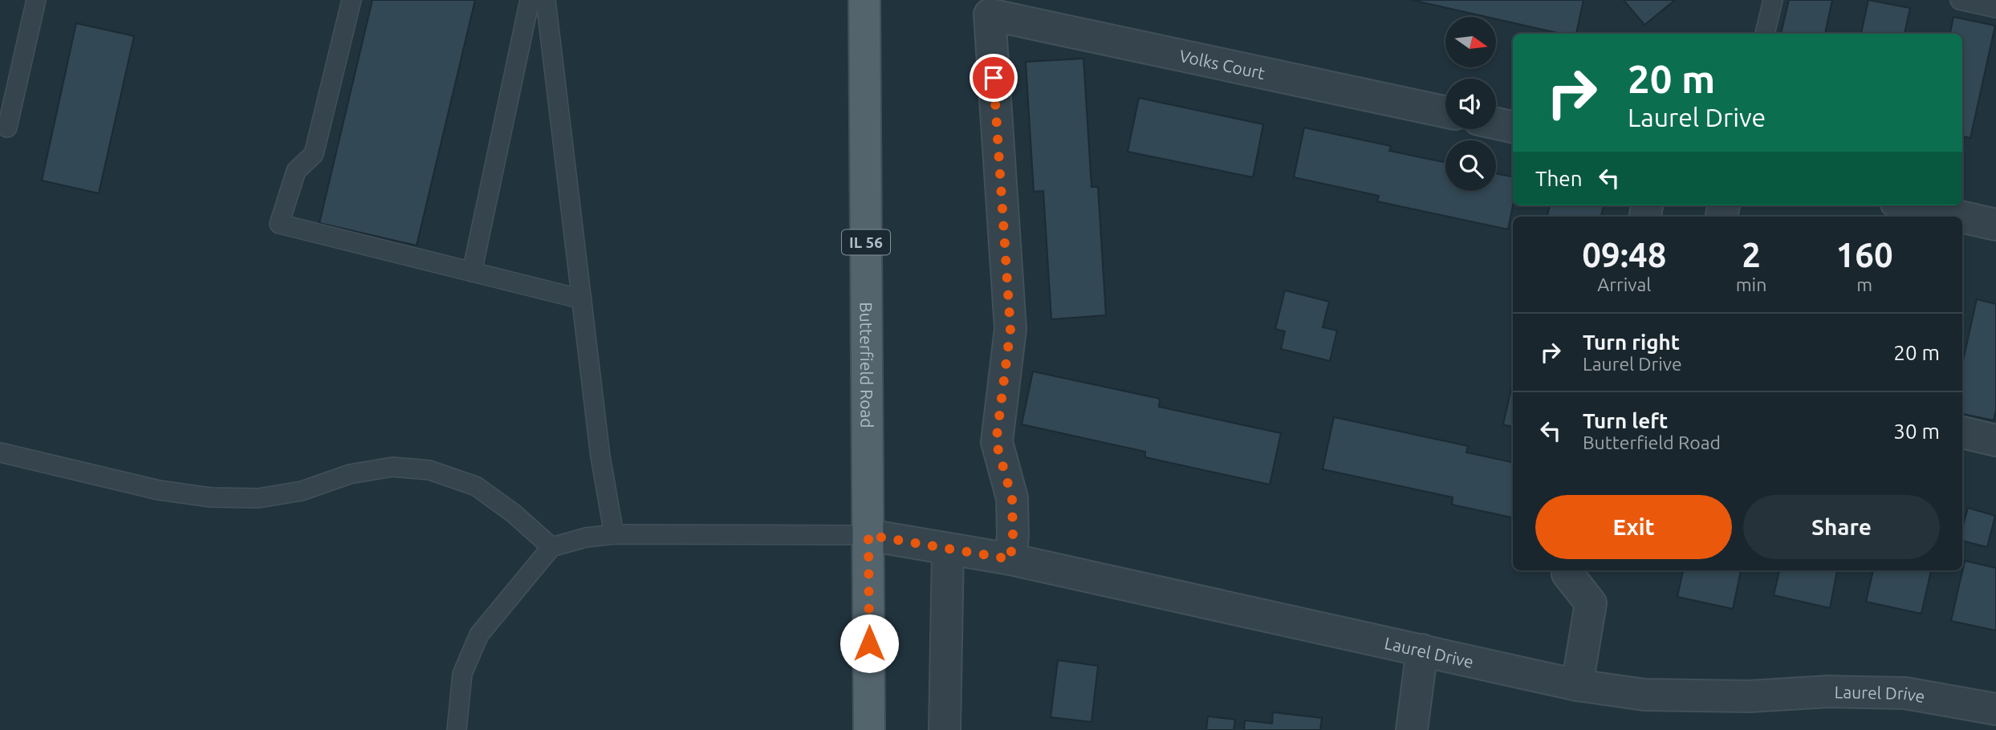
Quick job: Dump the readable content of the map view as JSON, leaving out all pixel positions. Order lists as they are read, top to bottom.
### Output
{
  "streets": {
    "main road": ["IL 56", "Butterfield Road"],
    "street": ["Volks Court", "Laurel Drive"]
  },
  "crossings": [
    ["Volks Court", "Laurel Drive"],
    ["Butterfield Road", "Laurel Drive"]
  ],
  "north": "right",
  "page": {
    "turn": ["20 m", "Laurel Drive"],
    "then": "Then",
    "eta": [
      "09:48",
      "Arrival",
      "2",
      "min",
      "160",
      "m"
    ],
    "list": [
      {
        "name": "Turn right",
        "note": "Laurel Drive",
        "value": "20 m"
      },
      {
        "name": "Turn left",
        "note": "Butterfield Road",
        "value": "30 m"
      }
    ],
    "buttons": ["Exit", "Share"]
  }
}
